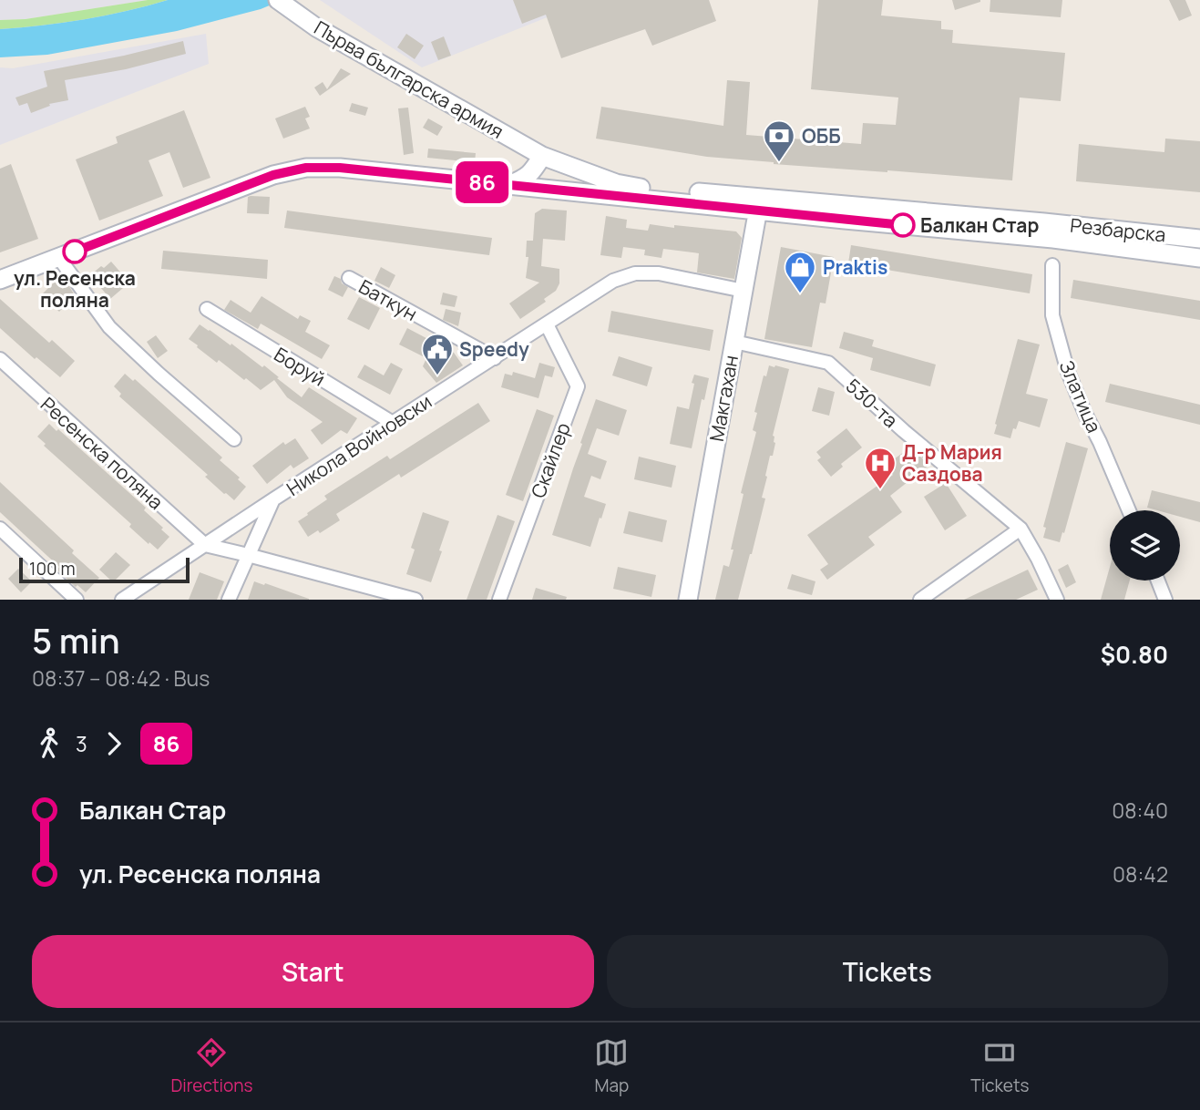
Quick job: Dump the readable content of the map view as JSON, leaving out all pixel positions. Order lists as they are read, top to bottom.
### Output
{
  "streets": {
    "street": [
      "Първа българска армия",
      "Резбарска",
      "Баткун",
      "Боруй",
      "Златица",
      "Макгахан",
      "530-та",
      "Никола Войновски",
      "Ресенска поляна",
      "Скайлер"
    ]
  },
  "crossings": [
    ["Първа българска армия", "Резбарска"],
    ["Резбарска", "Макгахан"],
    ["Баткун", "Никола Войновски"],
    ["Боруй", "Никола Войновски"],
    ["Макгахан", "530-та"],
    ["Макгахан", "Никола Войновски"],
    ["Никола Войновски", "Ресенска поляна"],
    ["Никола Войновски", "Скайлер"]
  ],
  "places": {
    "bank": ["ОББ"],
    "other": ["Балкан Стар", "ул. Ресенска поляна"],
    "shop": ["Praktis"],
    "public building": ["Speedy"],
    "hospital": ["Д-р Мария Саздова"]
  },
  "lines": ["bus line 86"],
  "scale_bar": "100 m",
  "page": {
    "on_map": "86",
    "scale": "100 m",
    "heading": ["5 min", "08:37 – 08:42 · Bus", "$0.80"],
    "legs": ["3", "86"],
    "list": [
      {
        "name": "Балкан Стар",
        "value": "08:40"
      },
      {
        "name": "ул. Ресенска поляна",
        "value": "08:42"
      }
    ],
    "buttons": ["Start", "Tickets"],
    "tabs": ["Directions", "Map", "Tickets"]
  }
}
